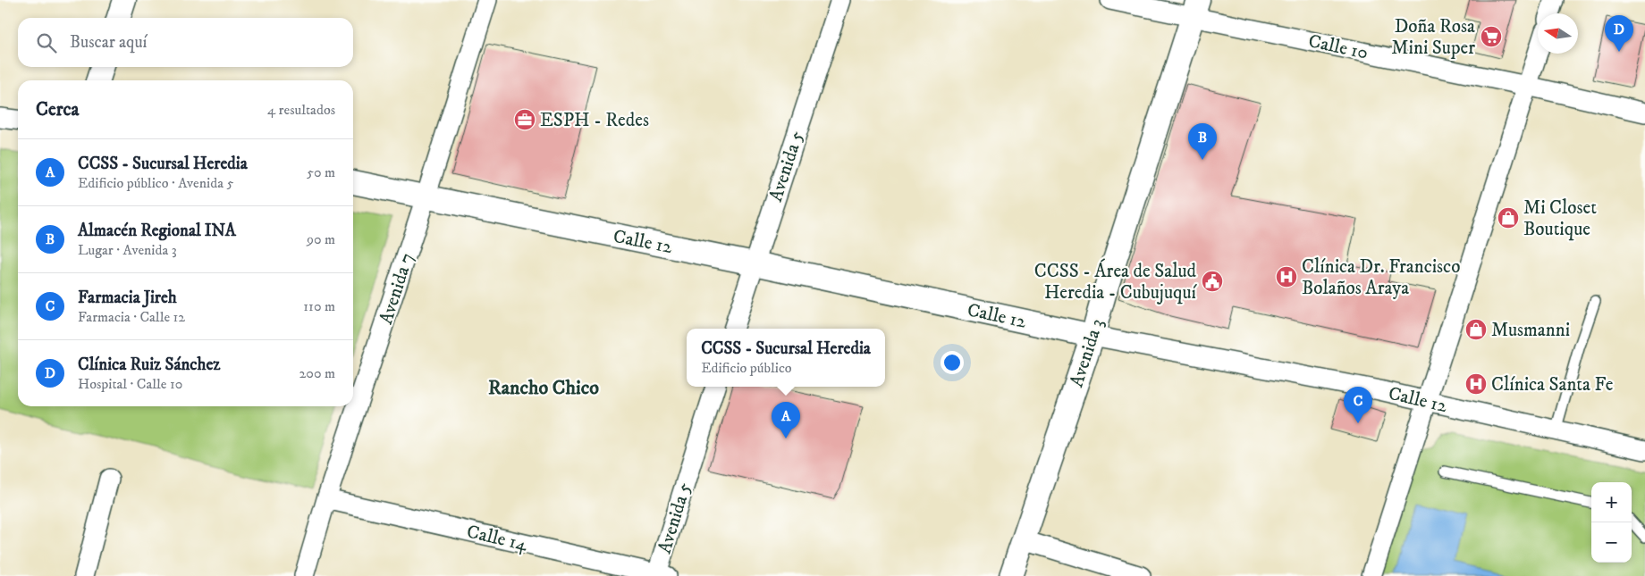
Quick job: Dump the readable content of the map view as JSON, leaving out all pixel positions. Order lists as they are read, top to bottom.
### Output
{
  "streets": {
    "street": [
      "Calle 10",
      "Avenida 5",
      "Calle 12",
      "Avenida 7",
      "Avenida 3",
      "Calle 14"
    ]
  },
  "crossings": [
    ["Calle 10", "Avenida 3"],
    ["Avenida 5", "Calle 12"],
    ["Avenida 5", "Calle 14"],
    ["Calle 12", "Avenida 7"],
    ["Calle 12", "Avenida 3"],
    ["Avenida 7", "Calle 14"]
  ],
  "districts": ["Rancho Chico"],
  "places": {
    "supermarket": ["Doña Rosa Mini Super"],
    "office": ["ESPH - Redes"],
    "shop": ["Mi Closet Boutique", "Musmanni"],
    "hospital": ["Clínica Dr. Francisco Bolaños Araya", "Clínica Santa Fe"],
    "public building": ["CCSS - Área de Salud Heredia - Cubujuquí"]
  },
  "north": "left",
  "page": {
    "pins": [
      "D",
      "B",
      "C",
      "A"
    ],
    "search": "Buscar aquí",
    "heading": ["Cerca", "4 resultados"],
    "list": [
      {
        "mark": "A",
        "name": "CCSS - Sucursal Heredia",
        "note": "Edificio público · Avenida 5",
        "value": "50 m"
      },
      {
        "mark": "B",
        "name": "Almacén Regional INA",
        "note": "Lugar · Avenida 3",
        "value": "90 m"
      },
      {
        "mark": "C",
        "name": "Farmacia Jireh",
        "note": "Farmacia · Calle 12",
        "value": "110 m"
      },
      {
        "mark": "D",
        "name": "Clínica Ruiz Sánchez",
        "note": "Hospital · Calle 10",
        "value": "200 m"
      }
    ],
    "popup": ["CCSS - Sucursal Heredia", "Edificio público"],
    "map_buttons": ["+", "−"]
  }
}
